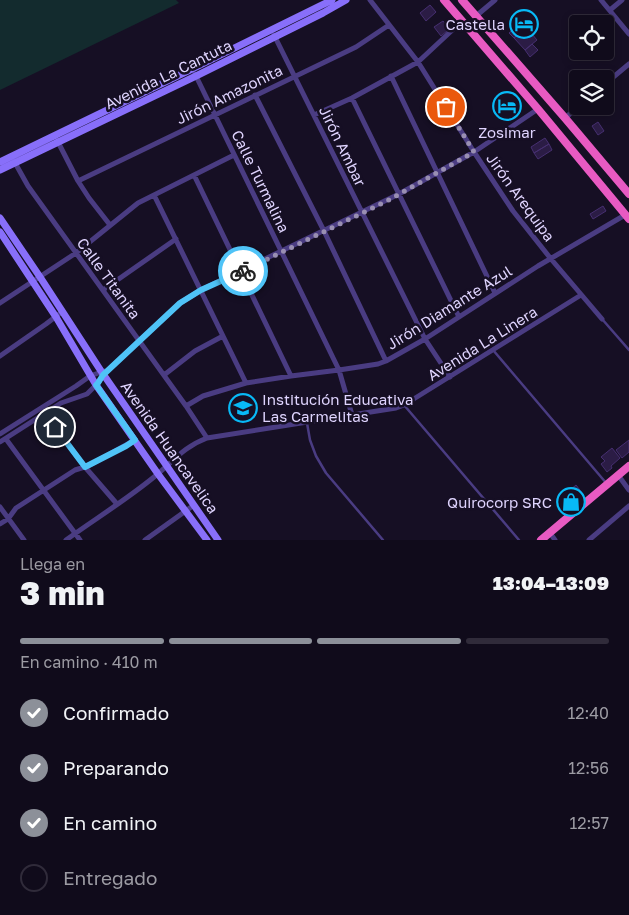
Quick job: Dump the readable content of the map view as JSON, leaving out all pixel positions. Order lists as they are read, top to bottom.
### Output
{
  "streets": {
    "main road": ["Avenida La Cantuta", "Avenida Huancavelica"],
    "street": [
      "Jirón Amazonita",
      "Jirón Ambar",
      "Calle Turmalina",
      "Jirón Arequipa",
      "Calle Titanita",
      "Jirón Diamante Azul",
      "Avenida La Linera"
    ]
  },
  "crossings": [
    ["Avenida La Cantuta", "Jirón Ambar"],
    ["Avenida La Cantuta", "Calle Turmalina"],
    ["Avenida La Cantuta", "Calle Titanita"],
    ["Jirón Amazonita", "Jirón Ambar"],
    ["Jirón Amazonita", "Calle Turmalina"],
    ["Jirón Amazonita", "Jirón Arequipa"],
    ["Jirón Ambar", "Jirón Diamante Azul"],
    ["Jirón Ambar", "Avenida La Linera"],
    ["Calle Turmalina", "Jirón Diamante Azul"],
    ["Calle Turmalina", "Avenida La Linera"],
    ["Jirón Arequipa", "Jirón Diamante Azul"],
    ["Jirón Arequipa", "Avenida La Linera"],
    ["Calle Titanita", "Jirón Diamante Azul"],
    ["Calle Titanita", "Avenida La Linera"],
    ["Avenida La Linera", "Avenida Huancavelica"]
  ],
  "places": {
    "hotel": ["Castella", "Zosimar"],
    "school or university": ["Institución Educativa Las Carmelitas"],
    "shop": ["Quirocorp SRC"]
  },
  "page": {
    "heading": ["3 min", "Llega en", "13:04–13:09"],
    "bar": "En camino · 410 m",
    "list": [
      ["Confirmado", "12:40"],
      ["Preparando", "12:56"],
      ["En camino", "12:57"],
      "Entregado"
    ]
  }
}
